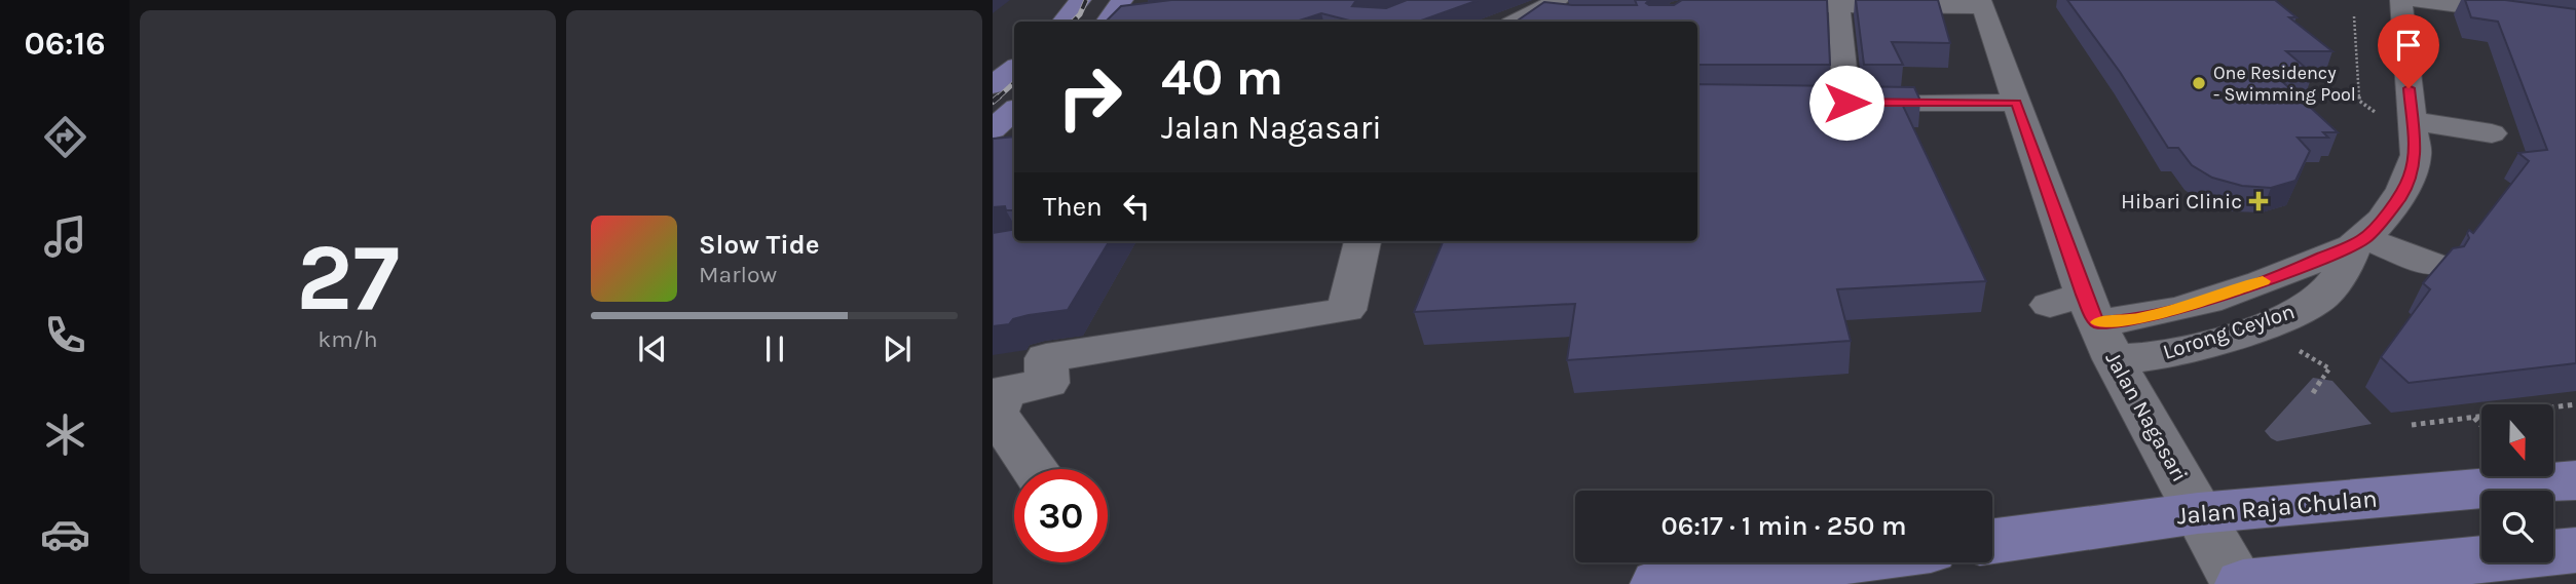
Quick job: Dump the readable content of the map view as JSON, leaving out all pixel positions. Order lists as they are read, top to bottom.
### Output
{
  "streets": {
    "main road": ["Jalan Raja Chulan"],
    "street": ["Lorong Ceylon", "Jalan Nagasari"]
  },
  "crossings": [
    ["Lorong Ceylon", "Jalan Nagasari"],
    ["Jalan Nagasari", "Jalan Raja Chulan"]
  ],
  "places": {
    "other": ["One Residency - Swimming Pool"],
    "health": ["Hibari Clinic"]
  },
  "north": "bottom",
  "page": {
    "tabs": "06:16",
    "tile": ["27", "km/h"],
    "turn": ["40 m", "Jalan Nagasari"],
    "then": "Then",
    "song": ["Slow Tide", "Marlow"],
    "limit": "30",
    "trip": "06:17 · 1 min · 250 m"
  }
}
